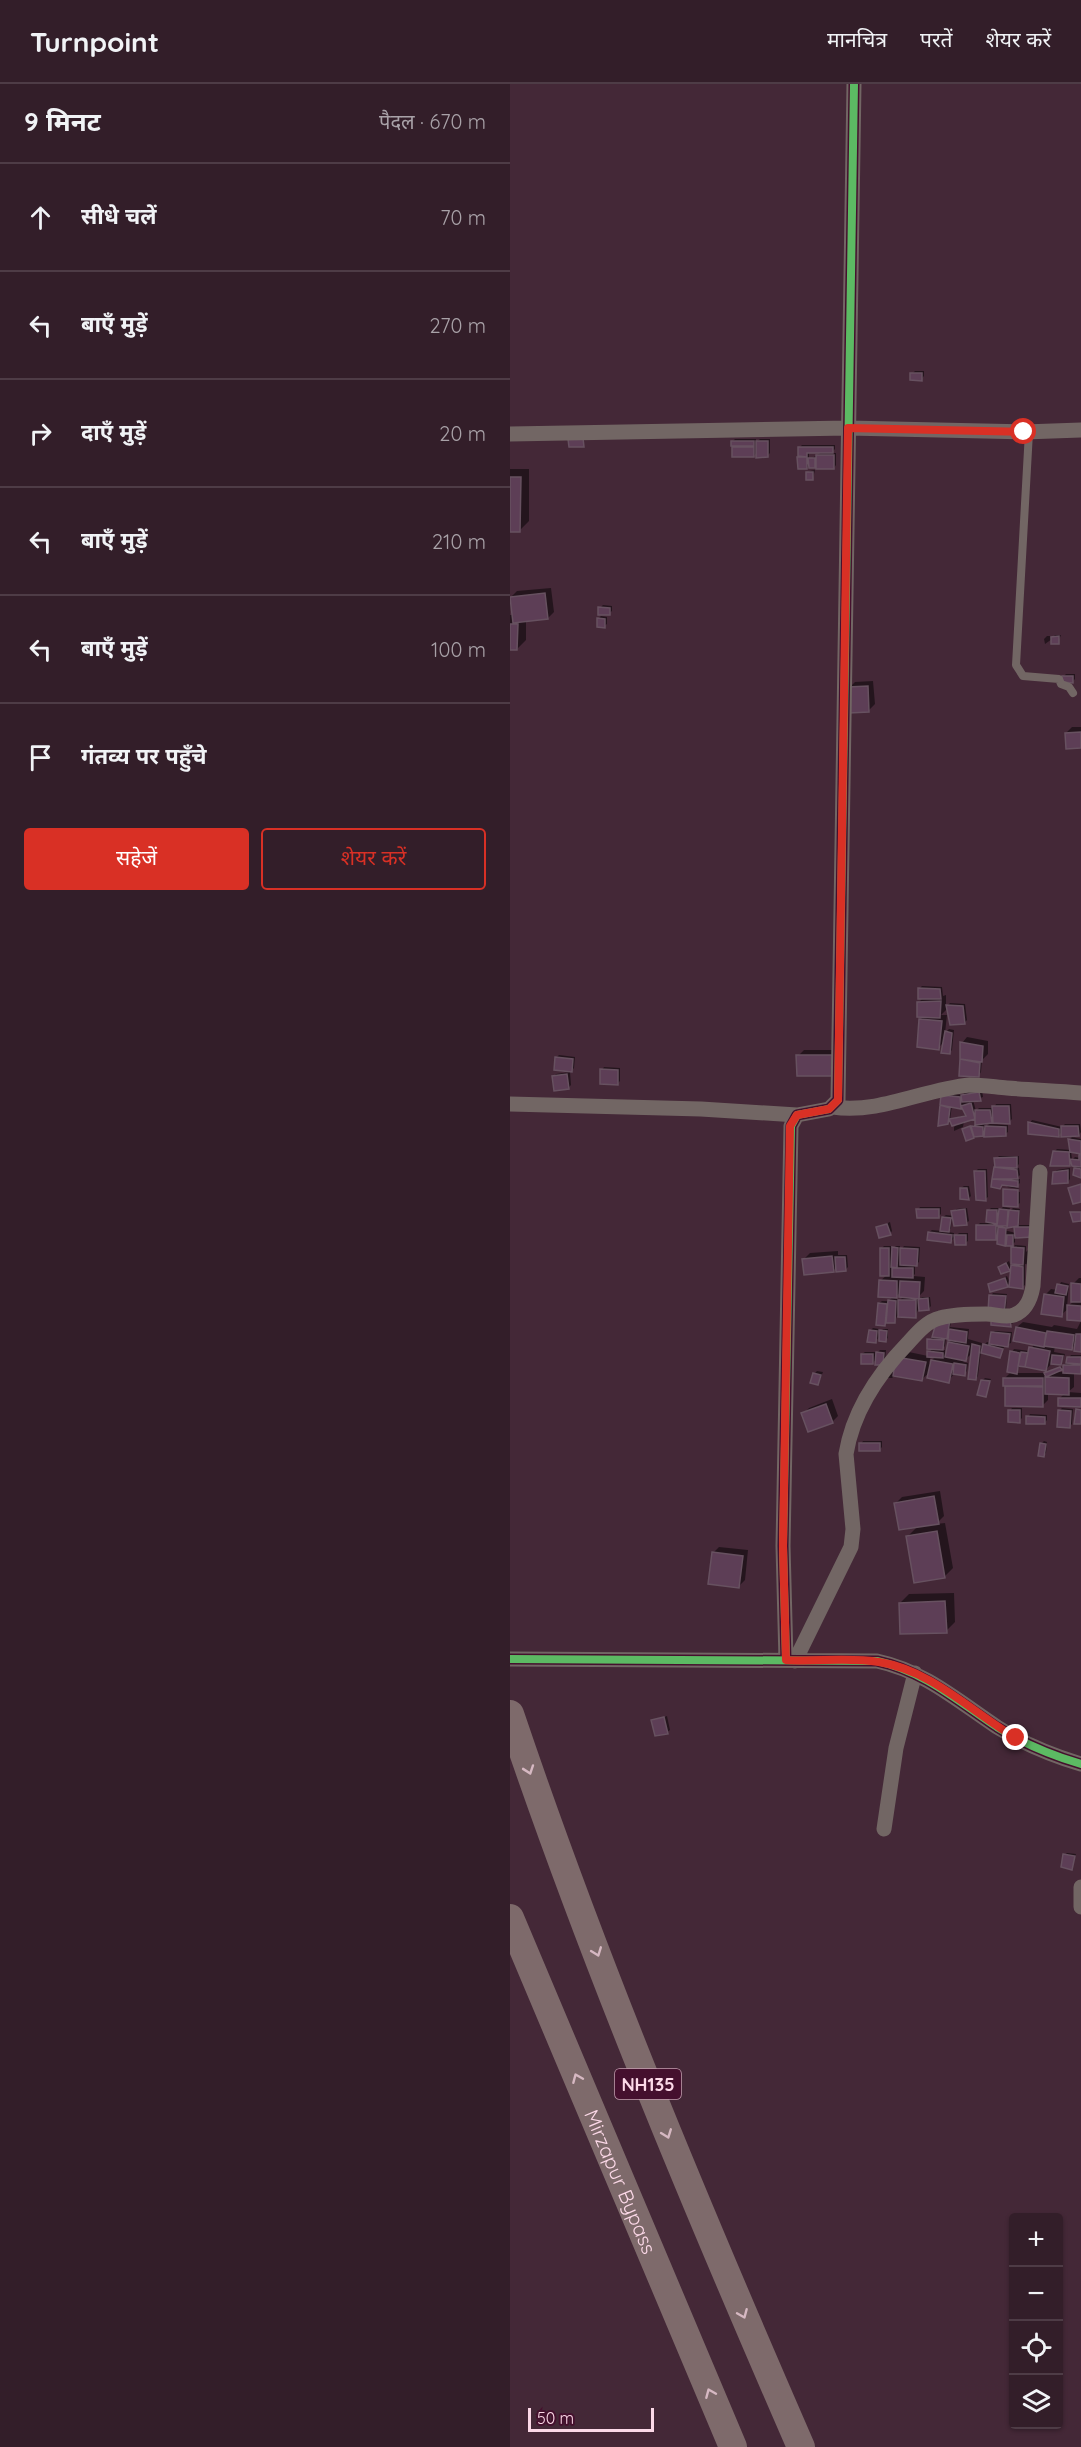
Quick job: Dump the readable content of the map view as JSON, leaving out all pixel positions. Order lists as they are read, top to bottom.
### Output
{
  "streets": {
    "highway": ["NH135", "Mirzapur Bypass"]
  },
  "scale_bar": "50 m",
  "page": {
    "header": "Turnpoint",
    "nav": ["मानचित्र", "परतें", "शेयर करें"],
    "heading": ["9 मिनट", "पैदल · 670 m"],
    "list": [
      ["सीधे चलें", "70 m"],
      ["बाएँ मुड़ें", "270 m"],
      ["दाएँ मुड़ें", "20 m"],
      ["बाएँ मुड़ें", "210 m"],
      ["बाएँ मुड़ें", "100 m"],
      "गंतव्य पर पहुँचे"
    ],
    "buttons": ["सहेजें", "शेयर करें"],
    "map_buttons": ["+", "−"],
    "scale": "50 m"
  }
}
